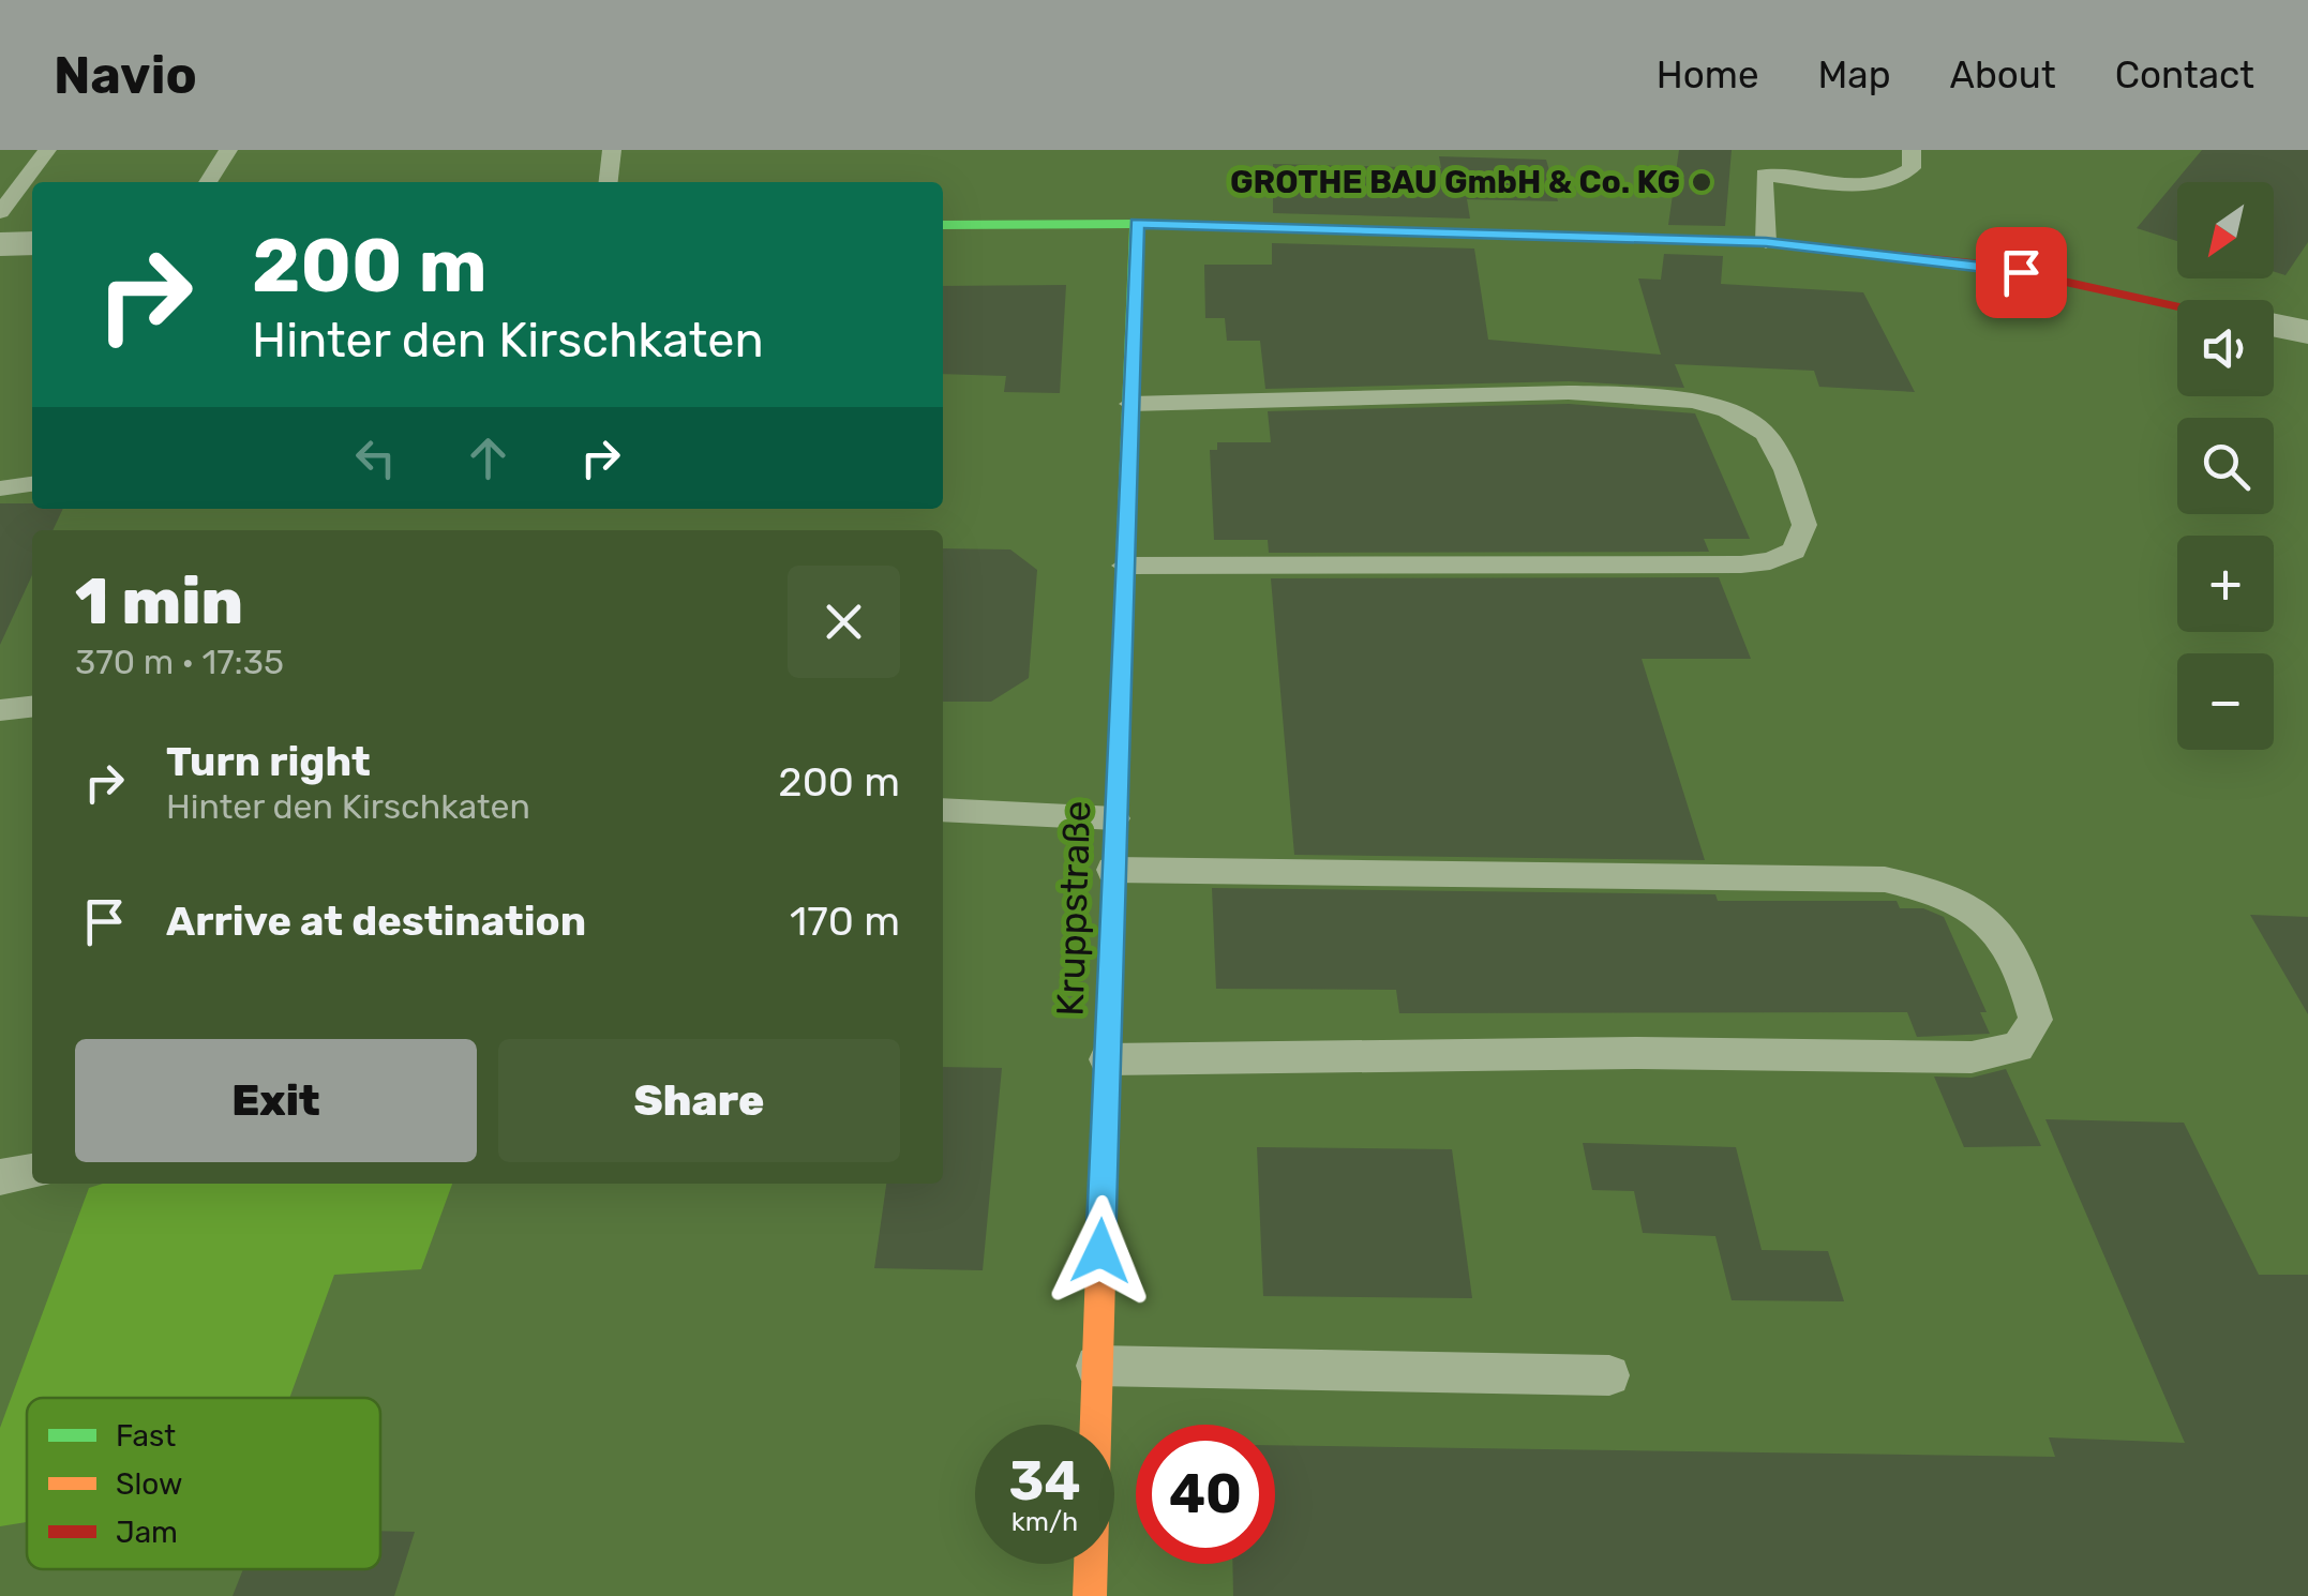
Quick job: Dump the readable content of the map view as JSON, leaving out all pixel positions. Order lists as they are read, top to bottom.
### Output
{
  "streets": {
    "street": ["Kruppstraße"]
  },
  "places": ["GROTHE BAU GmbH & Co. KG"],
  "legend": ["Fast", "Slow", "Jam"],
  "north": "bottom left",
  "page": {
    "header": "Navio",
    "nav": [
      "Home",
      "Map",
      "About",
      "Contact"
    ],
    "map_buttons": ["+", "−"],
    "turn": ["200 m", "Hinter den Kirschkaten"],
    "heading": ["1 min", "370 m · 17:35"],
    "list": [
      {
        "name": "Turn right",
        "note": "Hinter den Kirschkaten",
        "value": "200 m"
      },
      {
        "name": "Arrive at destination",
        "value": "170 m"
      }
    ],
    "buttons": ["Exit", "Share"],
    "speed": "34 km/h",
    "limit": "40"
  }
}
